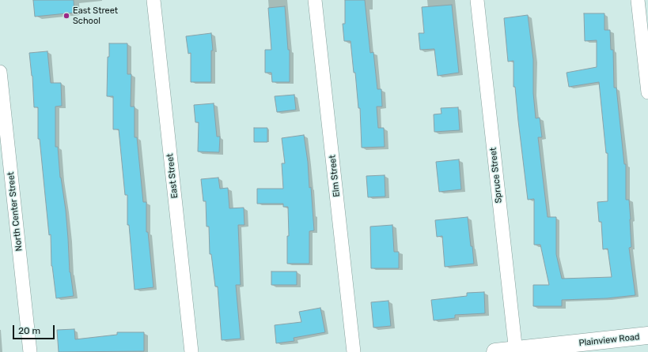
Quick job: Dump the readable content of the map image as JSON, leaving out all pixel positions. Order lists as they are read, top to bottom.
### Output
{
  "streets": {
    "main road": ["Plainview Road"],
    "street": [
      "Spruce Street",
      "East Street",
      "Elm Street",
      "North Center Street"
    ]
  },
  "crossings": [
    ["Spruce Street", "Plainview Road"]
  ],
  "places": ["East Street School"],
  "scale_bar": "20 m"
}
